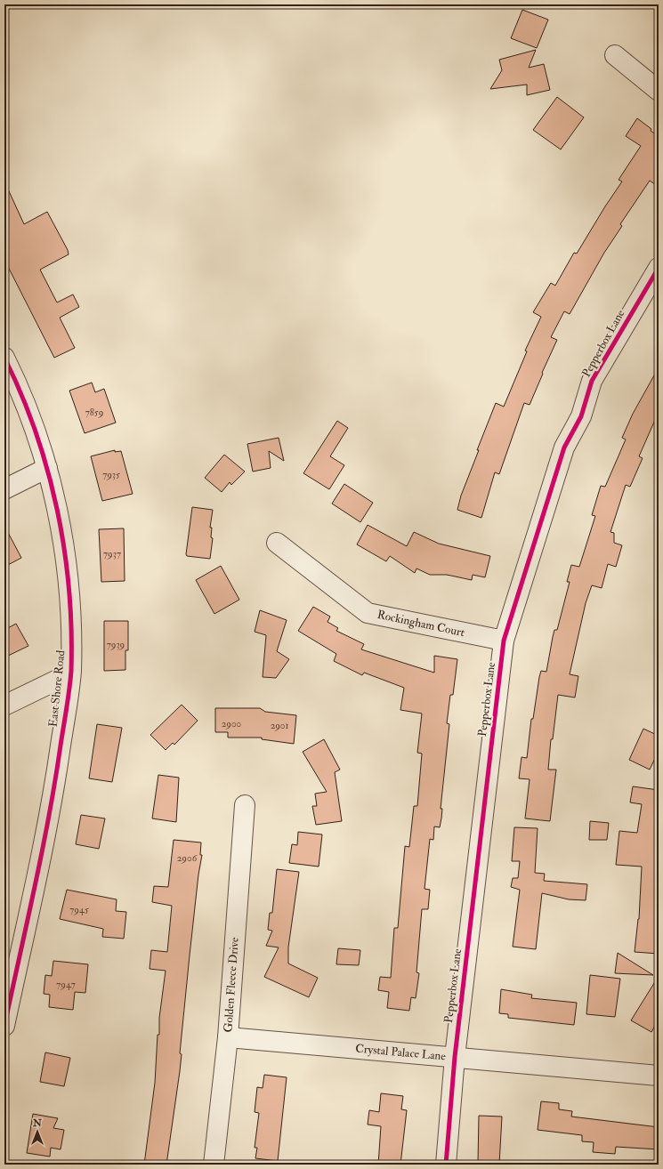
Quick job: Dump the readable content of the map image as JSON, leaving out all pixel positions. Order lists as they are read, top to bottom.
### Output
{
  "streets": {
    "street": [
      "Pepperbox Lane",
      "Rockingham Court",
      "East Shore Road",
      "Golden Fleece Drive",
      "Crystal Palace Lane"
    ]
  },
  "crossings": [
    ["Pepperbox Lane", "Rockingham Court"],
    ["Pepperbox Lane", "Crystal Palace Lane"],
    ["Golden Fleece Drive", "Crystal Palace Lane"]
  ],
  "house_numbers": [
    "7859",
    "7935",
    "7937",
    "7939",
    "2900",
    "2901",
    "2906",
    "7945",
    "7947"
  ],
  "north": "top"
}
